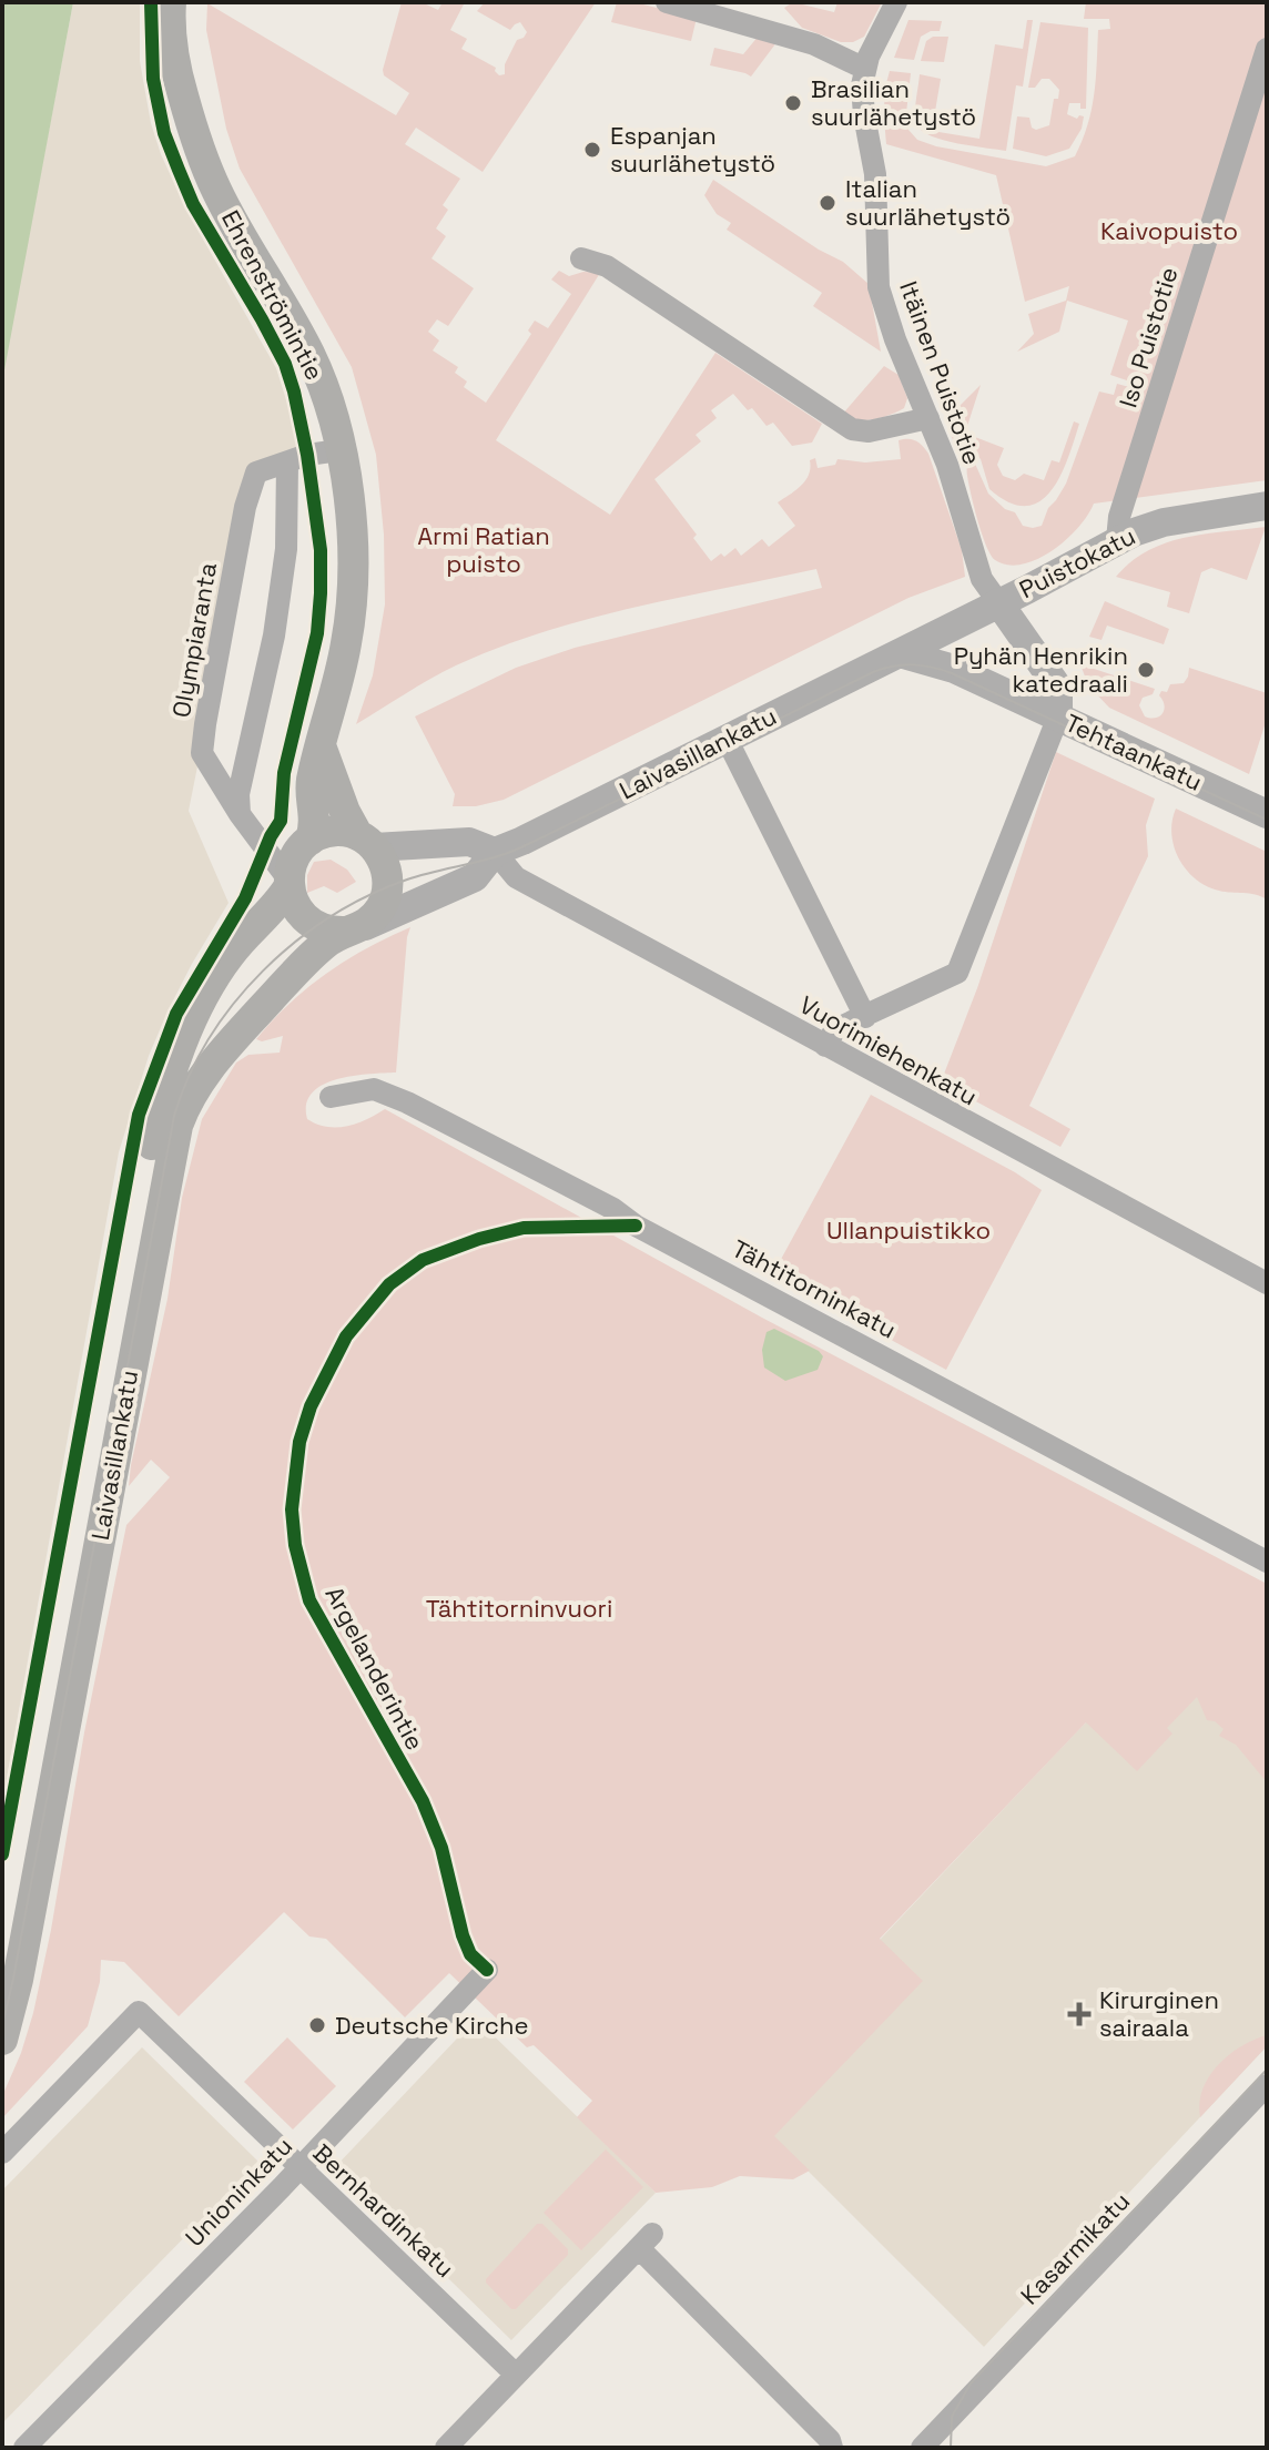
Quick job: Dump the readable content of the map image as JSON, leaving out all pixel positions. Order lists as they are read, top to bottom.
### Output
{
  "streets": {
    "main road": ["Ehrenströmintie", "Laivasillankatu"],
    "street": [
      "Iso Puistotie",
      "Itäinen Puistotie",
      "Puistokatu",
      "Olympiaranta",
      "Tehtaankatu",
      "Vuorimiehenkatu",
      "Tähtitorninkatu",
      "Unioninkatu",
      "Bernhardinkatu",
      "Kasarmikatu"
    ],
    "cycle path": ["Argelanderintie"]
  },
  "crossings": [
    ["Ehrenströmintie", "Olympiaranta"],
    ["Ehrenströmintie", "Laivasillankatu"],
    ["Iso Puistotie", "Puistokatu"],
    ["Itäinen Puistotie", "Puistokatu"],
    ["Puistokatu", "Tehtaankatu"],
    ["Puistokatu", "Laivasillankatu"],
    ["Olympiaranta", "Laivasillankatu"],
    ["Tehtaankatu", "Laivasillankatu"],
    ["Laivasillankatu", "Vuorimiehenkatu"],
    ["Unioninkatu", "Bernhardinkatu"]
  ],
  "parks": [
    "Kaivopuisto",
    "Armi Ratian puisto",
    "Ullanpuistikko",
    "Tähtitorninvuori"
  ],
  "places": {
    "other": [
      "Brasilian suurlähetystö",
      "Espanjan suurlähetystö",
      "Italian suurlähetystö",
      "Pyhän Henrikin katedraali",
      "Deutsche Kirche"
    ],
    "health": ["Kirurginen sairaala"]
  }
}
